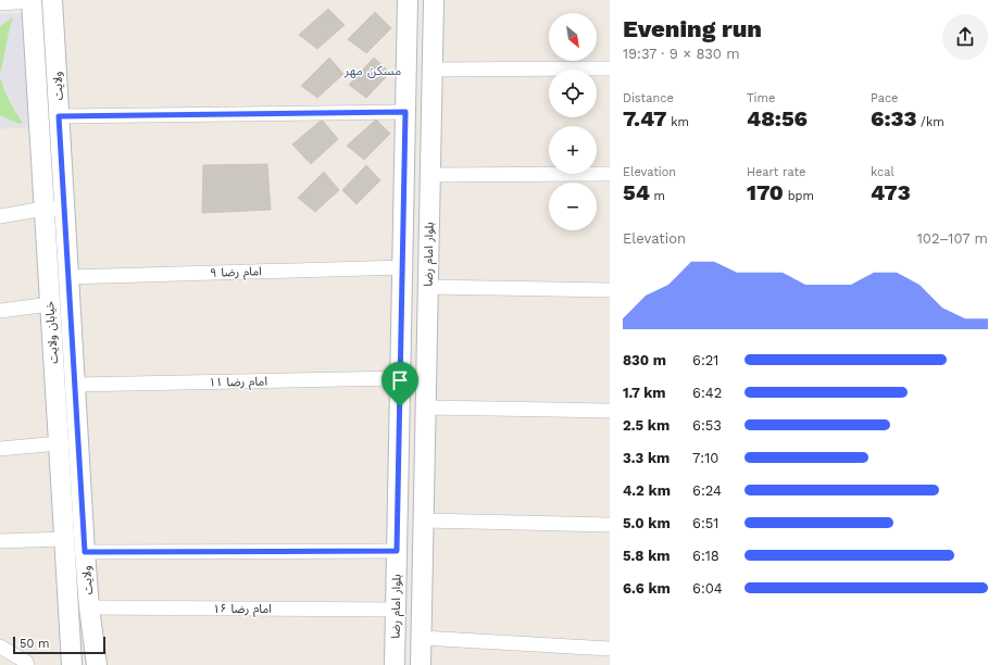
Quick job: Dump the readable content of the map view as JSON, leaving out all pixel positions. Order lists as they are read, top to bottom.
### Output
{
  "streets": {
    "street": [
      "ولایت",
      "بلوار امام رضا",
      "امام رضا ۹",
      "خیابان ولایت",
      "امام رضا ۱۱",
      "امام رضا ۱۶"
    ]
  },
  "crossings": [
    ["ولایت", "امام رضا ۹"],
    ["ولایت", "امام رضا ۱۱"],
    ["ولایت", "امام رضا ۱۶"],
    ["بلوار امام رضا", "امام رضا ۹"],
    ["بلوار امام رضا", "امام رضا ۱۱"],
    ["بلوار امام رضا", "امام رضا ۱۶"]
  ],
  "districts": ["مسکن مهر"],
  "scale_bar": "50 m",
  "north": "bottom right",
  "page": {
    "heading": ["Evening run", "19:37 · 9 × 830 m"],
    "map_buttons": ["+", "−"],
    "stats": [
      ["Distance", "7.47 km"],
      ["Time", "48:56"],
      ["Pace", "6:33 /km"],
      ["Elevation", "54 m"],
      ["Heart rate", "170 bpm"],
      ["kcal", "473"]
    ],
    "chart": ["Elevation", "102–107 m"],
    "list": [
      {
        "name": "830 m",
        "note": "6:21"
      },
      {
        "name": "1.7 km",
        "note": "6:42"
      },
      {
        "name": "2.5 km",
        "note": "6:53"
      },
      {
        "name": "3.3 km",
        "note": "7:10"
      },
      {
        "name": "4.2 km",
        "note": "6:24"
      },
      {
        "name": "5.0 km",
        "note": "6:51"
      },
      {
        "name": "5.8 km",
        "note": "6:18"
      },
      {
        "name": "6.6 km",
        "note": "6:04"
      }
    ],
    "scale": "50 m"
  }
}
